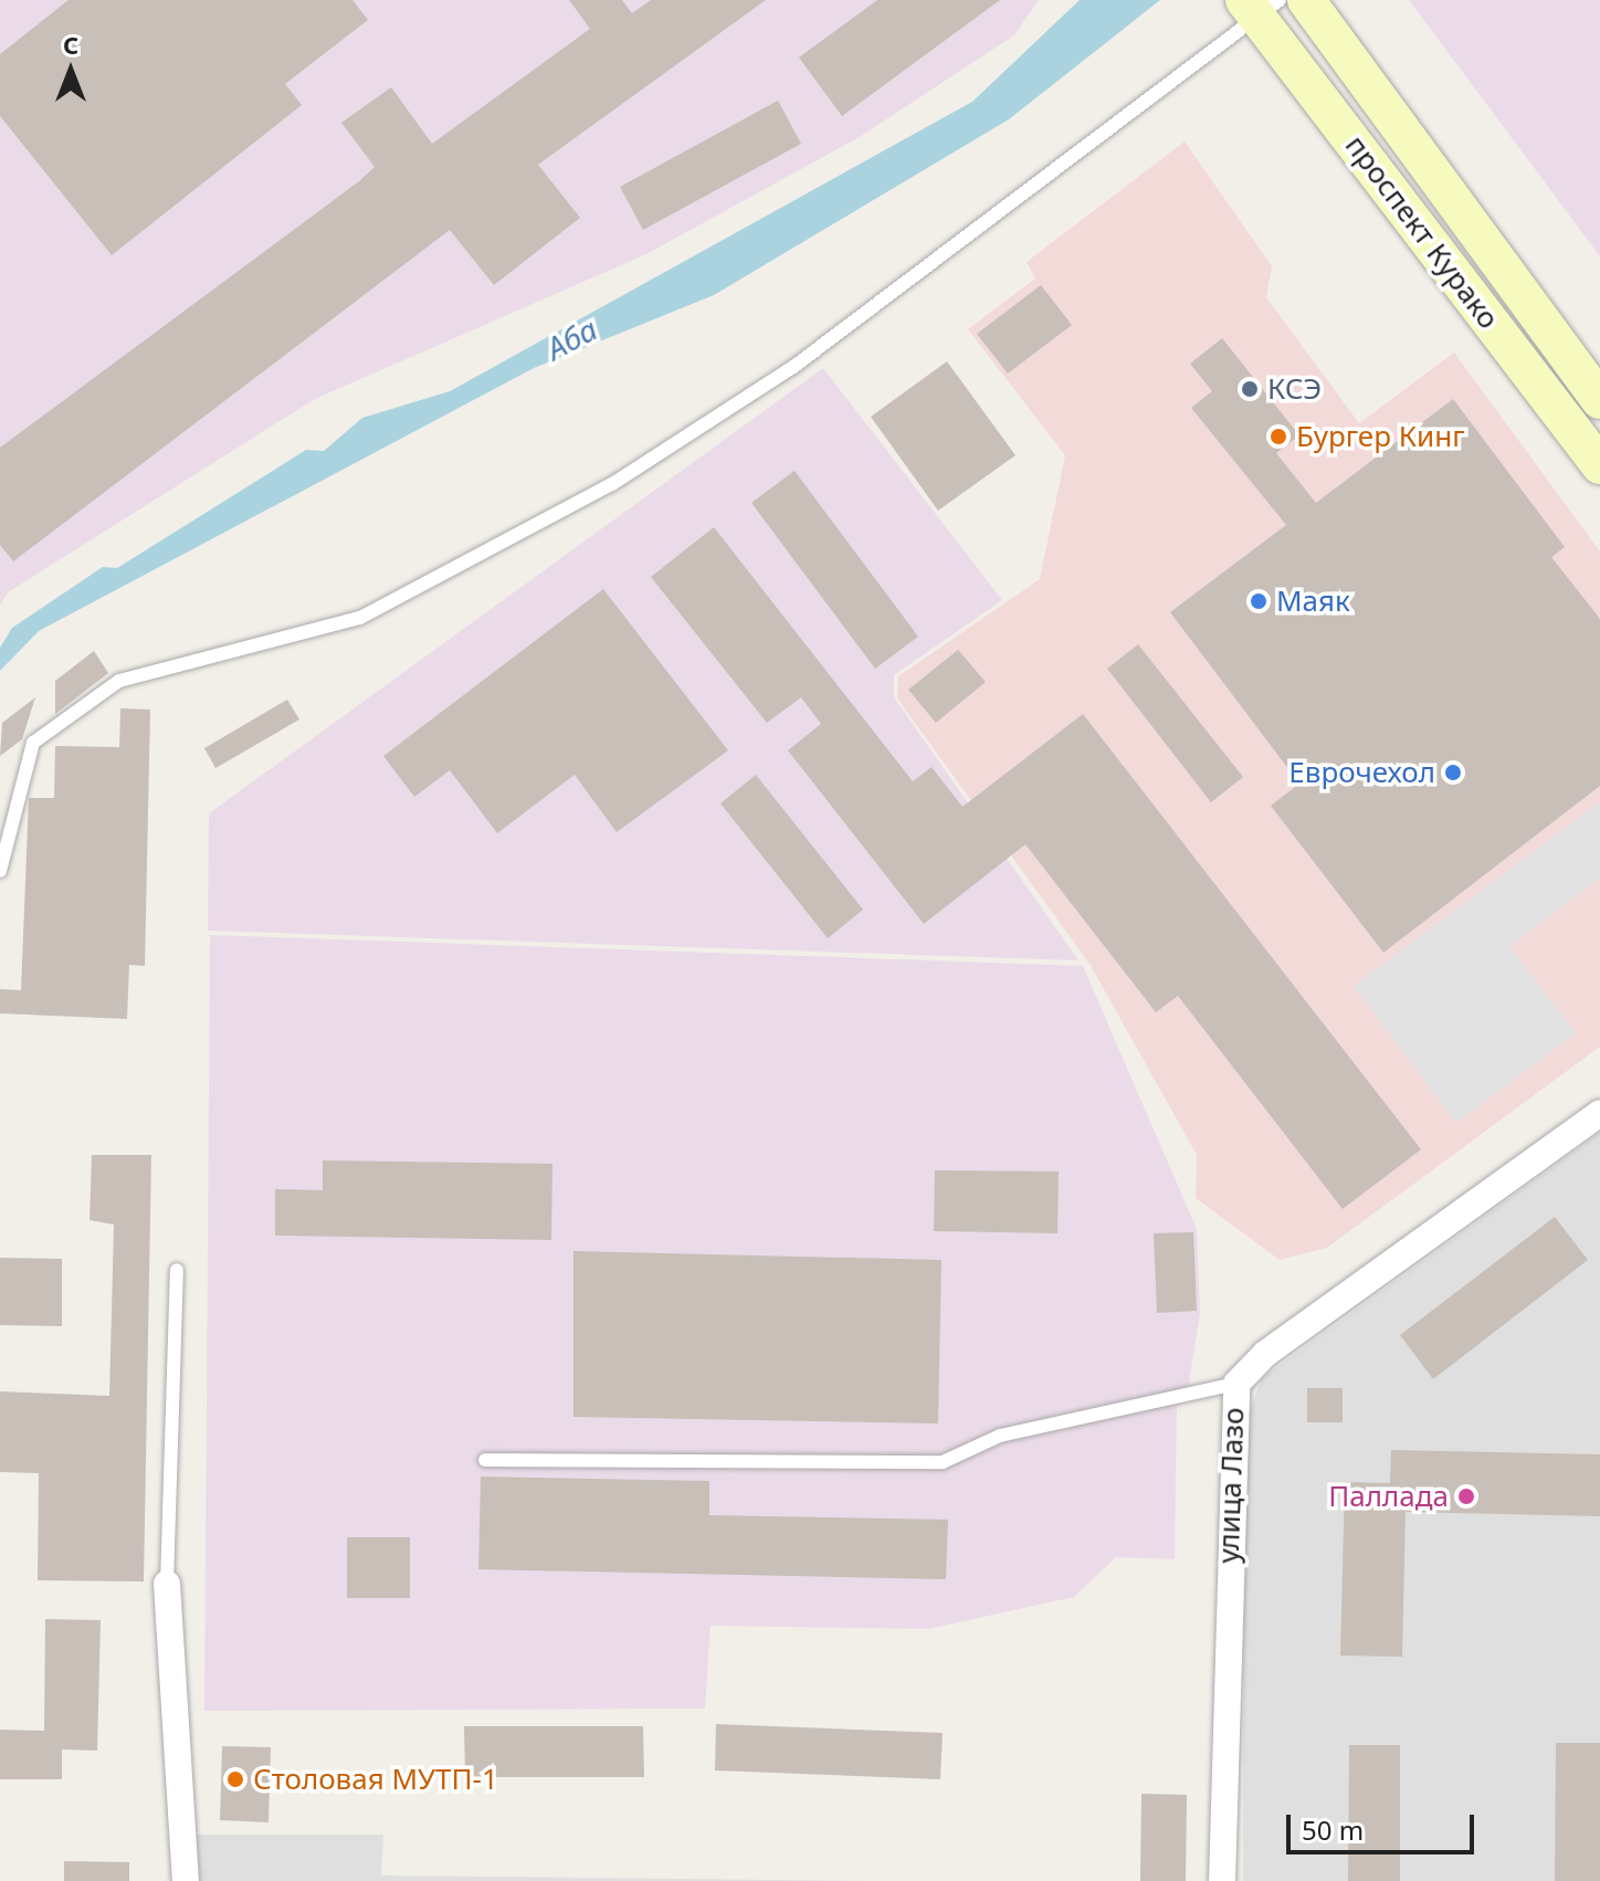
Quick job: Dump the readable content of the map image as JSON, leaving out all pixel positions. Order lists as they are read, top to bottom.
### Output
{
  "streets": {
    "main road": ["проспект Курако"],
    "street": ["улица Лазо"]
  },
  "water": ["Аба"],
  "places": [
    "КСЭ",
    "Бургер Кинг",
    "Маяк",
    "Еврочехол",
    "Паллада",
    "Столовая МУТП-1"
  ],
  "scale_bar": "50 m",
  "north": "top"
}
